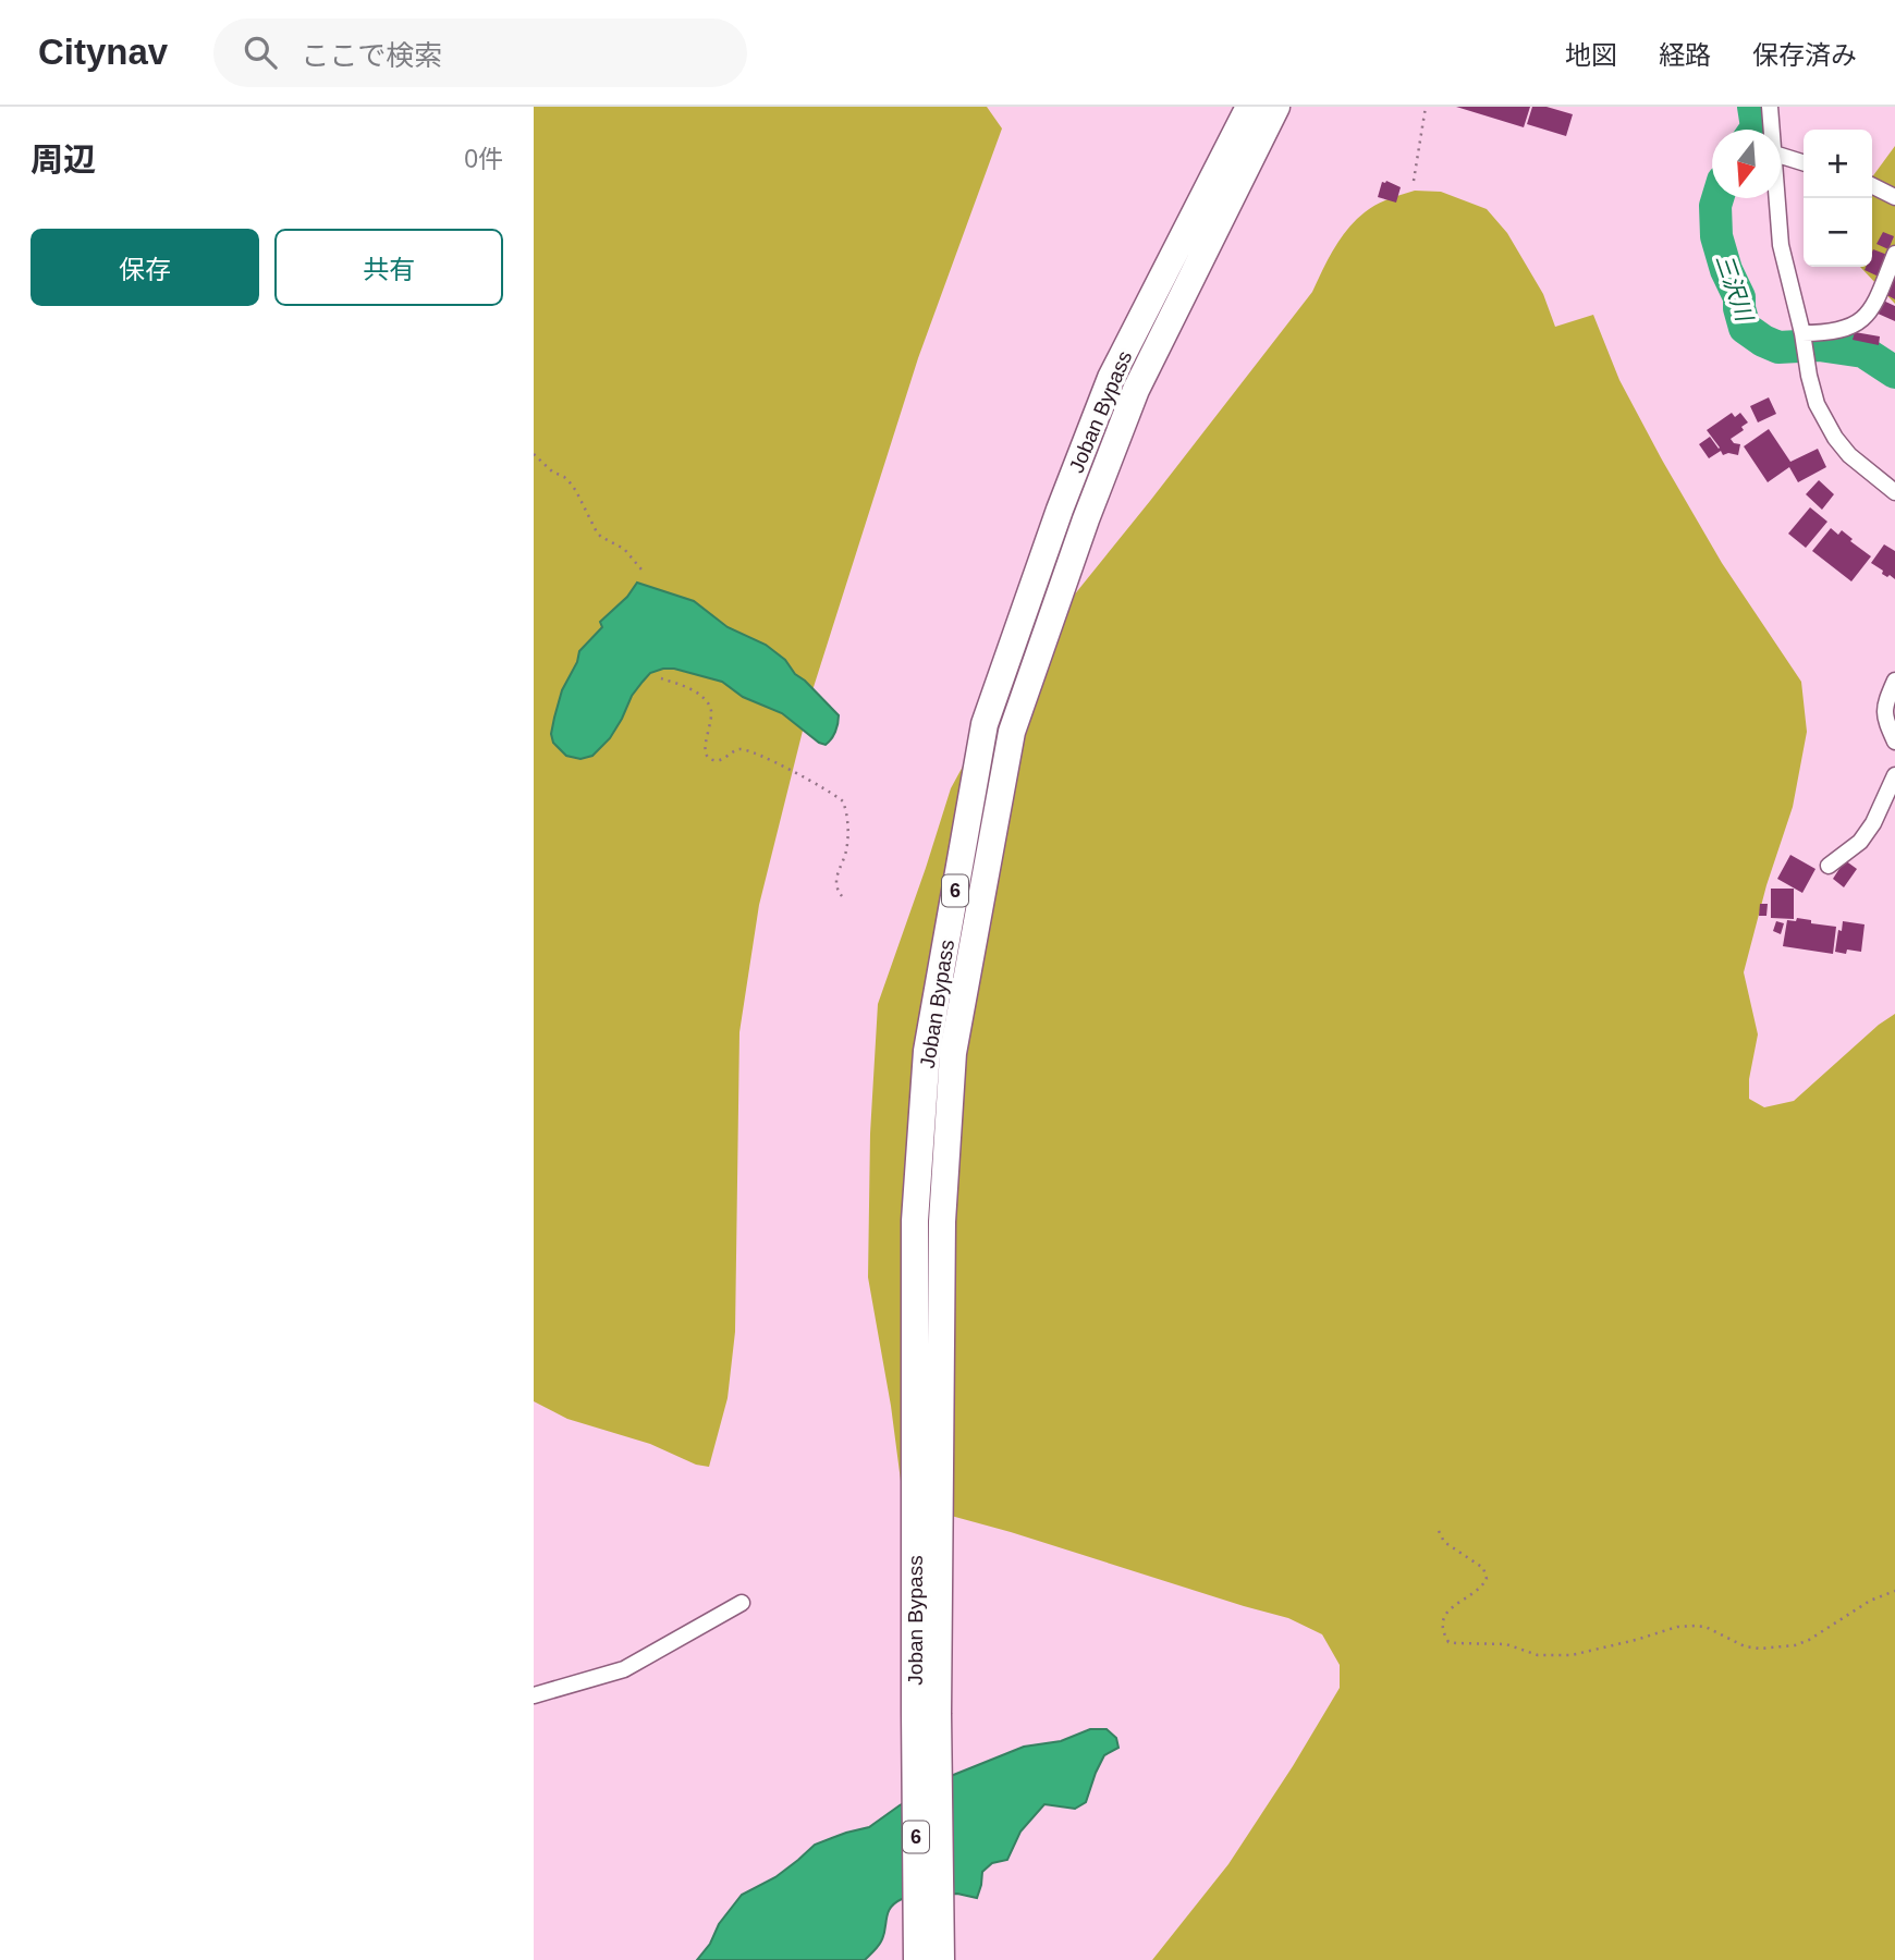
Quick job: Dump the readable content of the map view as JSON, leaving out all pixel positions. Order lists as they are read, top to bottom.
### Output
{
  "streets": {
    "highway": ["Joban Bypass", "6"]
  },
  "water": ["三沢川"],
  "north": "bottom",
  "page": {
    "header": "Citynav",
    "search": "ここで検索",
    "nav": ["地図", "経路", "保存済み"],
    "heading": ["周辺", "0件"],
    "map_buttons": ["+", "−"],
    "buttons": ["保存", "共有"]
  }
}
